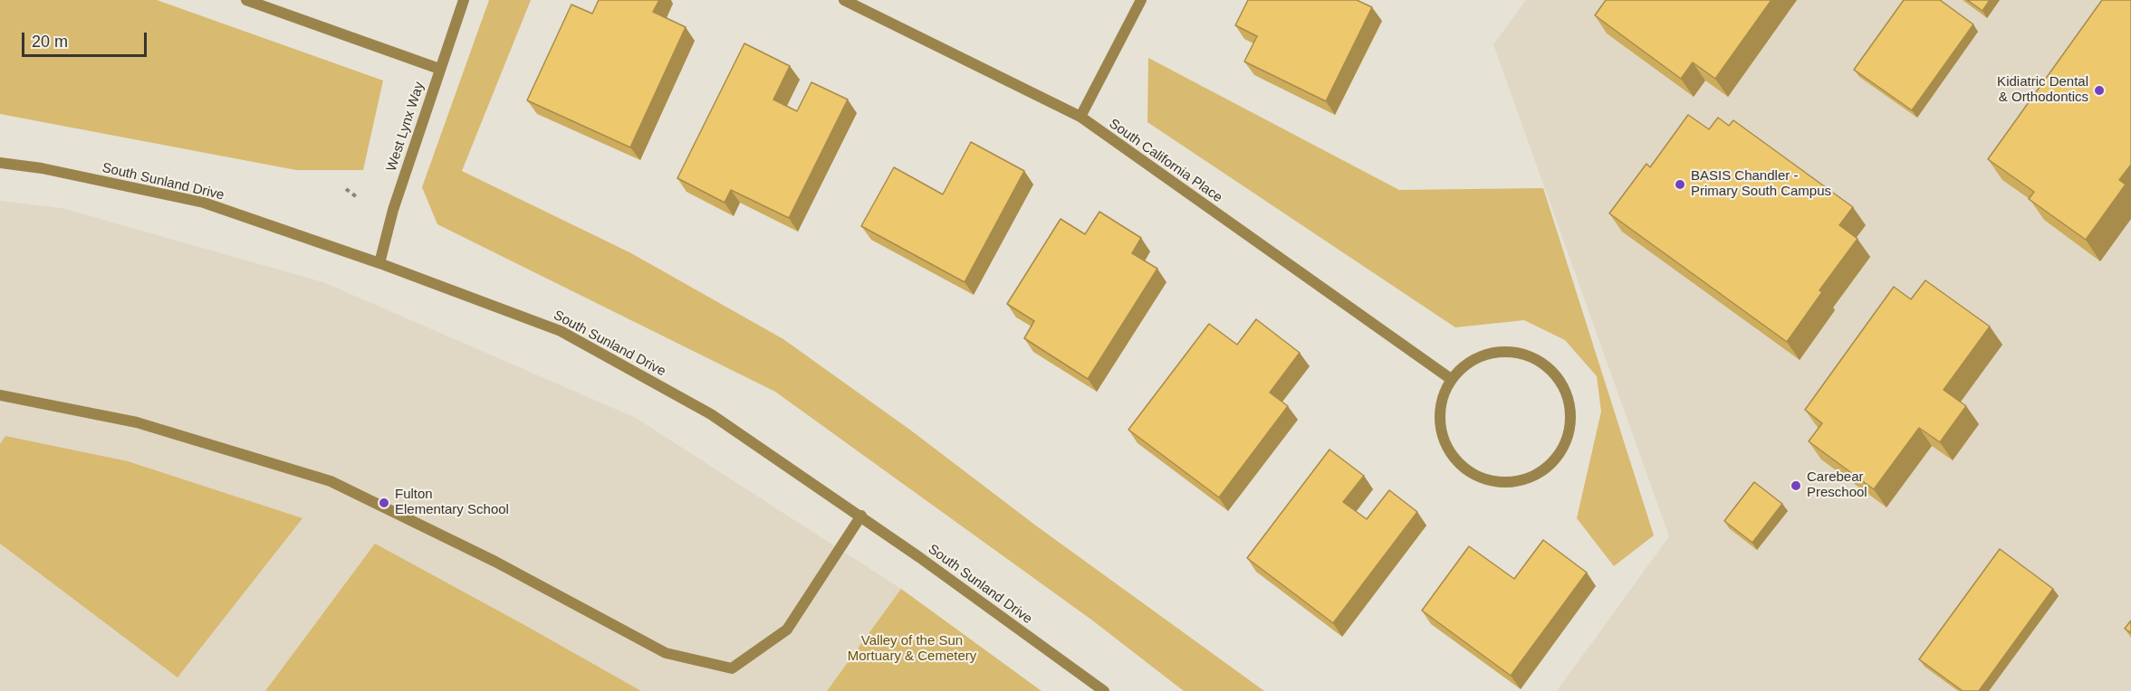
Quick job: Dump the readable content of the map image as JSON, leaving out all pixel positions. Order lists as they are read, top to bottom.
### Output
{
  "streets": {
    "street": ["West Lynx Way", "South California Place", "South Sunland Drive"]
  },
  "crossings": [
    ["West Lynx Way", "South Sunland Drive"]
  ],
  "parks": ["Valley of the Sun Mortuary & Cemetery"],
  "places": [
    "Kidiatric Dental & Orthodontics",
    "BASIS Chandler - Primary South Campus",
    "Carebear Preschool",
    "Fulton Elementary School"
  ],
  "scale_bar": "20 m"
}
